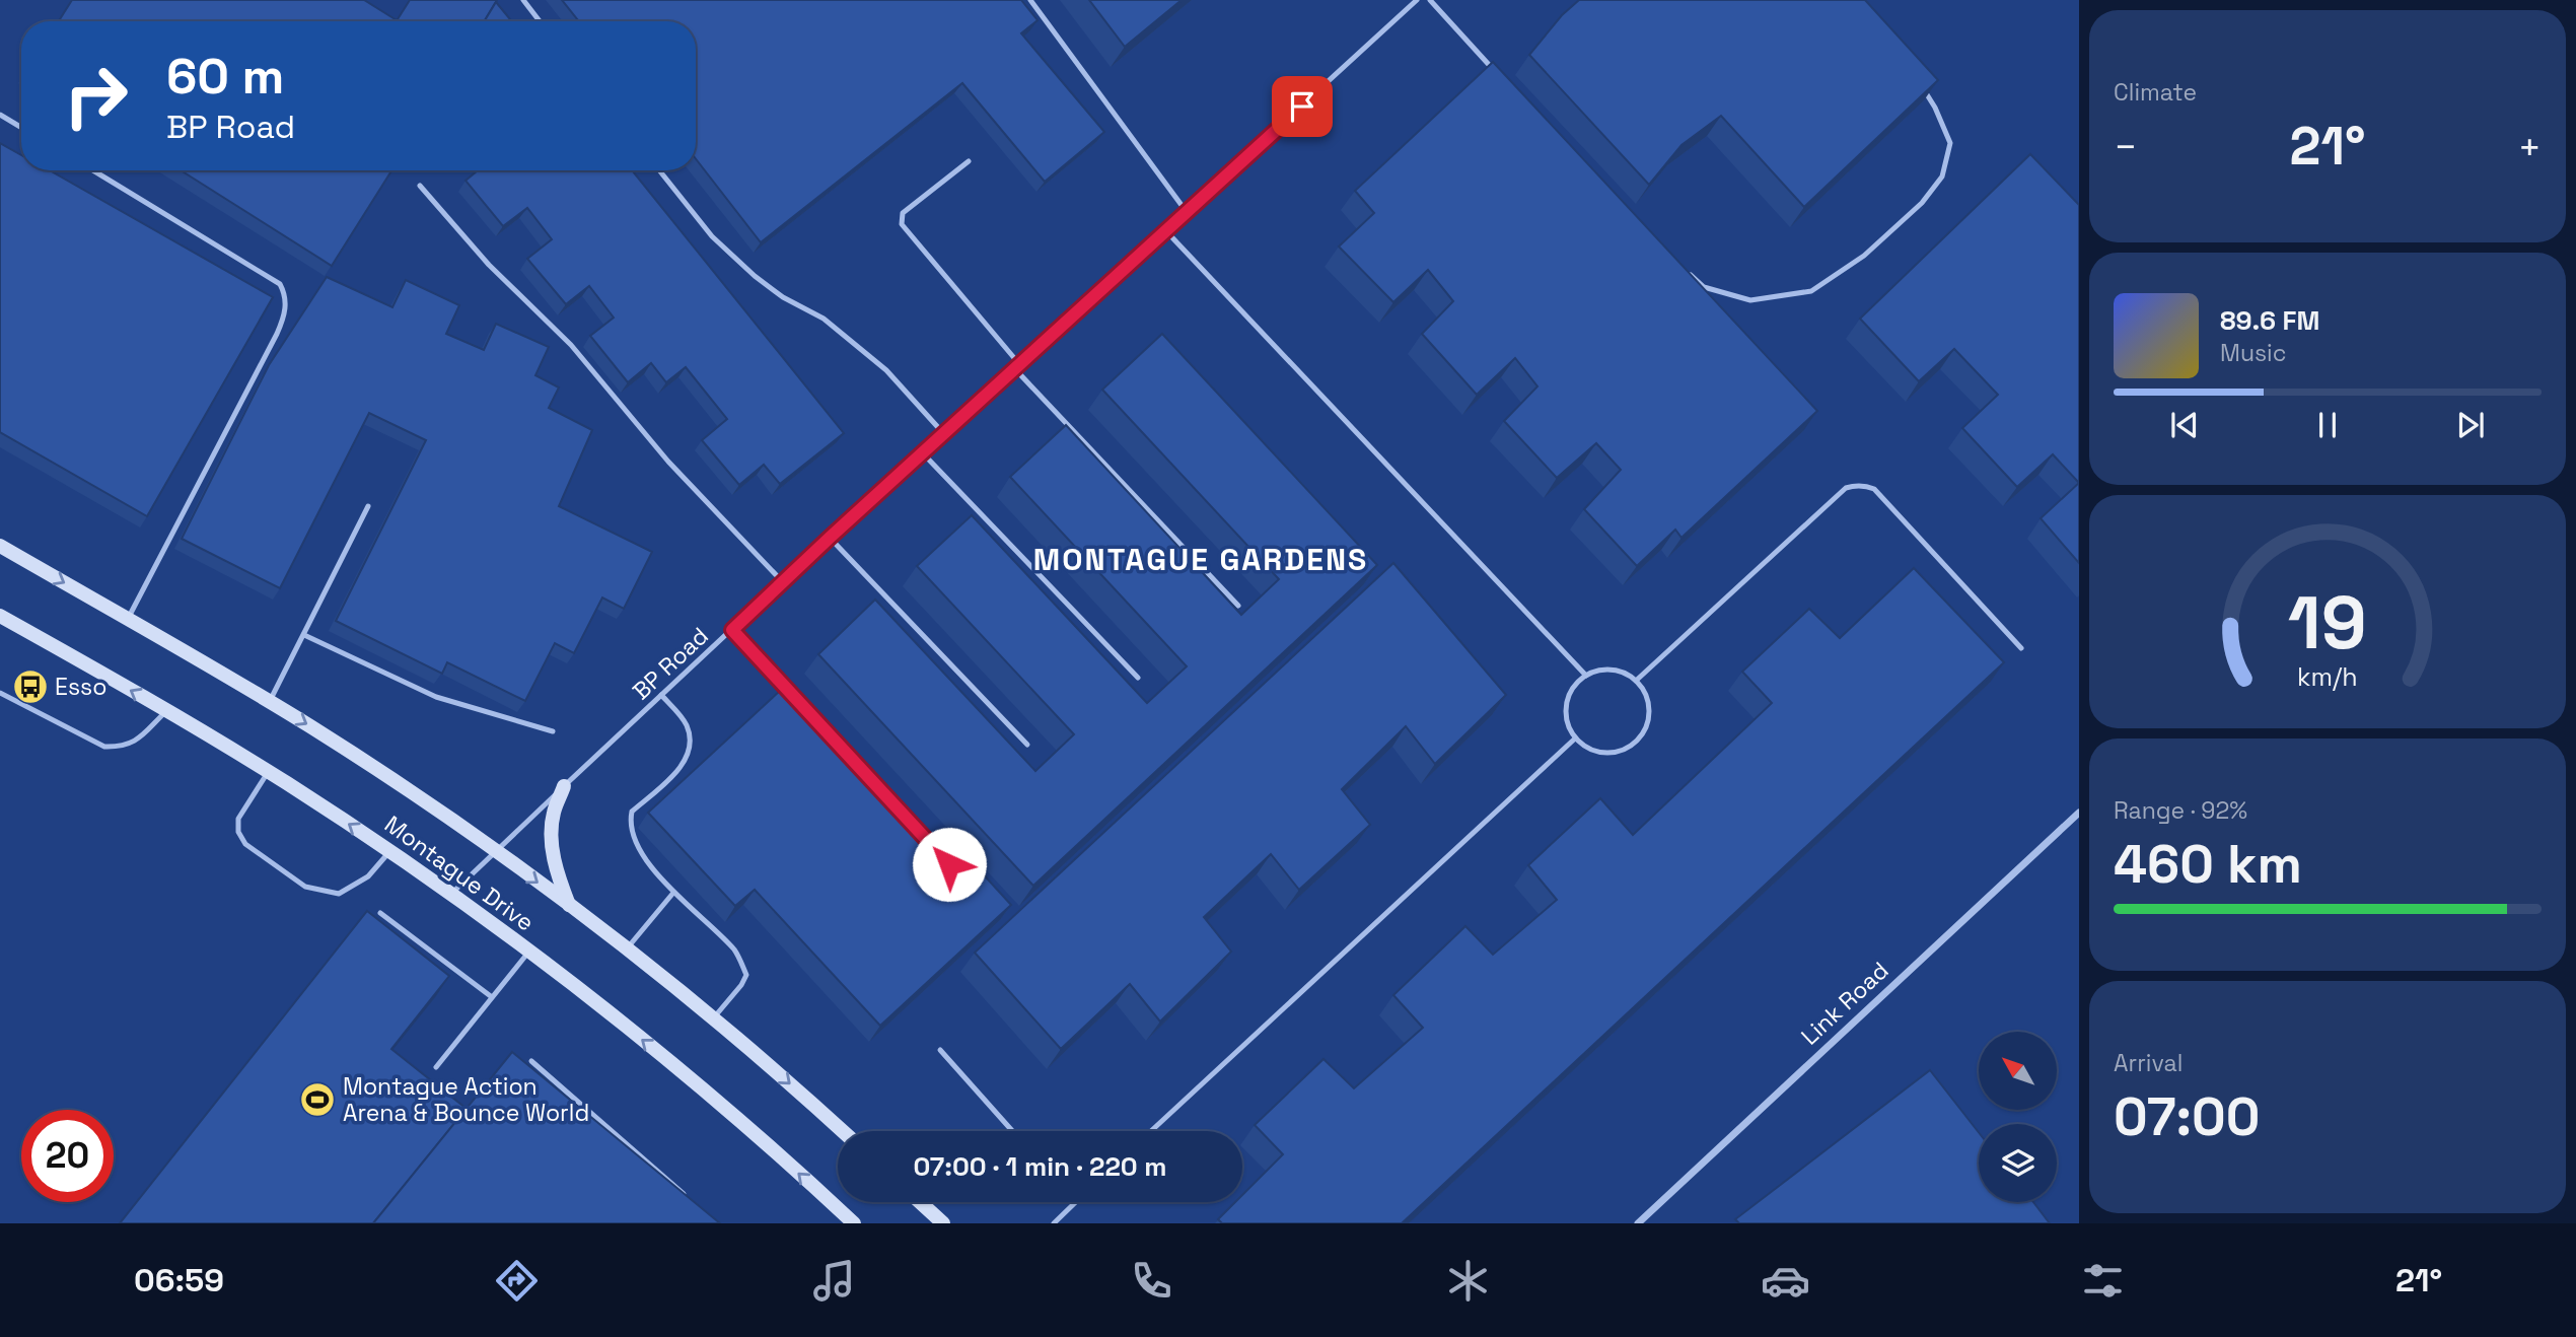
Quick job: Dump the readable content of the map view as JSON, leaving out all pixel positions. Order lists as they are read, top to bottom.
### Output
{
  "streets": {
    "main road": ["Montague Drive"],
    "street": ["Link Road"],
    "lane": ["BP Road"]
  },
  "crossings": [
    ["BP Road", "Montague Drive"]
  ],
  "districts": ["MONTAGUE GARDENS"],
  "places": {
    "bus stop": ["Esso"],
    "sports": ["Montague Action Arena & Bounce World"]
  },
  "north": "top left",
  "page": {
    "tile": [
      "Climate",
      ["Range · 92%", "460 km"],
      ["Arrival", "07:00"]
    ],
    "turn": ["60 m", "BP Road"],
    "heat": ["−", "21°", "+"],
    "song": ["89.6 FM", "Music"],
    "limit": "20",
    "trip": "07:00 · 1 min · 220 m",
    "tabs": ["06:59", "21°"],
    "gauge": ["19", "km/h"]
  }
}
